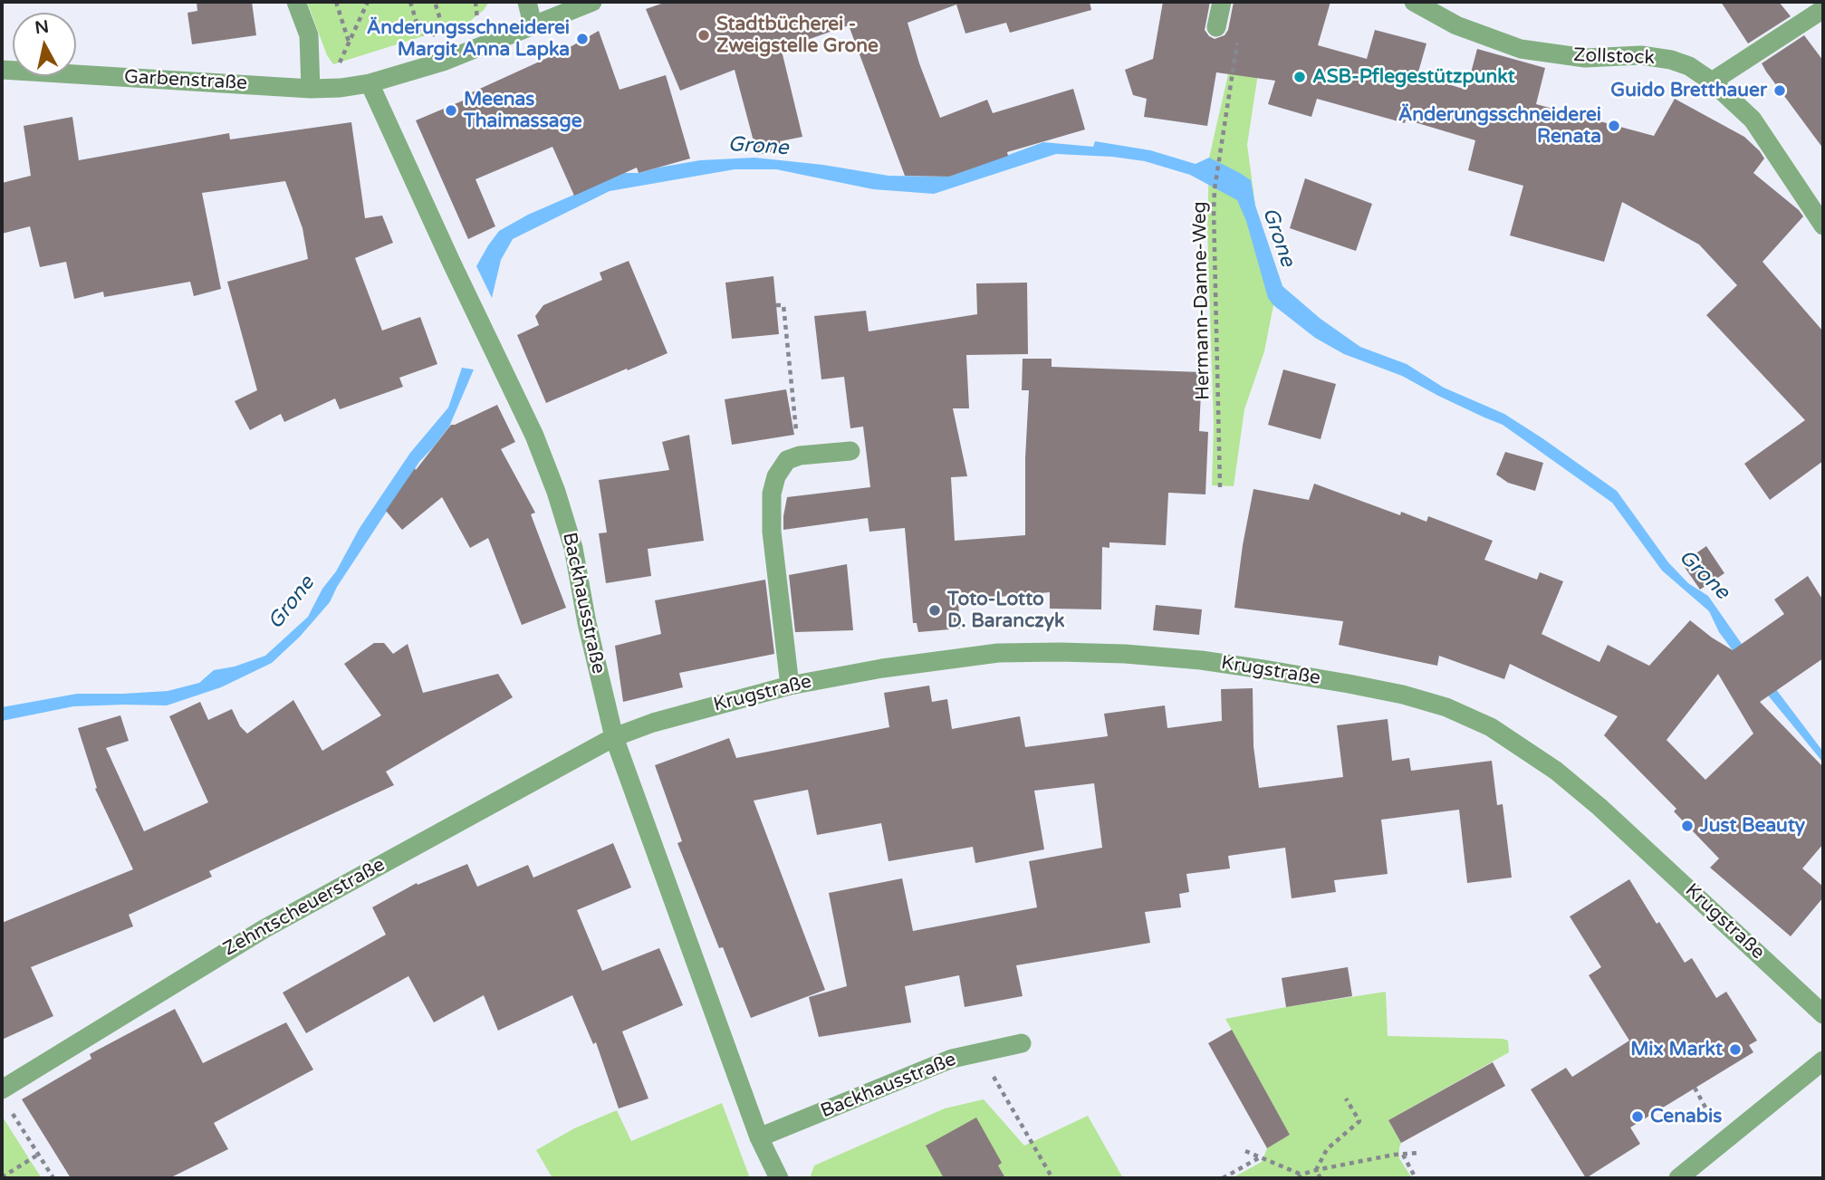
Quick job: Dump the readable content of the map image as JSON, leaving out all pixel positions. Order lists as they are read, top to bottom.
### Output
{
  "streets": {
    "street": [
      "Zollstock",
      "Garbenstraße",
      "Backhausstraße",
      "Krugstraße",
      "Zehntscheuerstraße"
    ],
    "path": ["Hermann-Danne-Weg"]
  },
  "crossings": [
    ["Garbenstraße", "Backhausstraße"],
    ["Backhausstraße", "Krugstraße"],
    ["Backhausstraße", "Zehntscheuerstraße"],
    ["Krugstraße", "Zehntscheuerstraße"]
  ],
  "water": ["Grone"],
  "places": [
    "Stadtbücherei - Zweigstelle Grone",
    "Änderungsschneiderei Margit Anna Lapka",
    "ASB-Pflegestützpunkt",
    "Guido Bretthauer",
    "Meenas Thaimassage",
    "Änderungsschneiderei Renata",
    "Toto-Lotto D. Baranczyk",
    "Just Beauty",
    "Mix Markt",
    "Cenabis"
  ],
  "north": "top"
}
